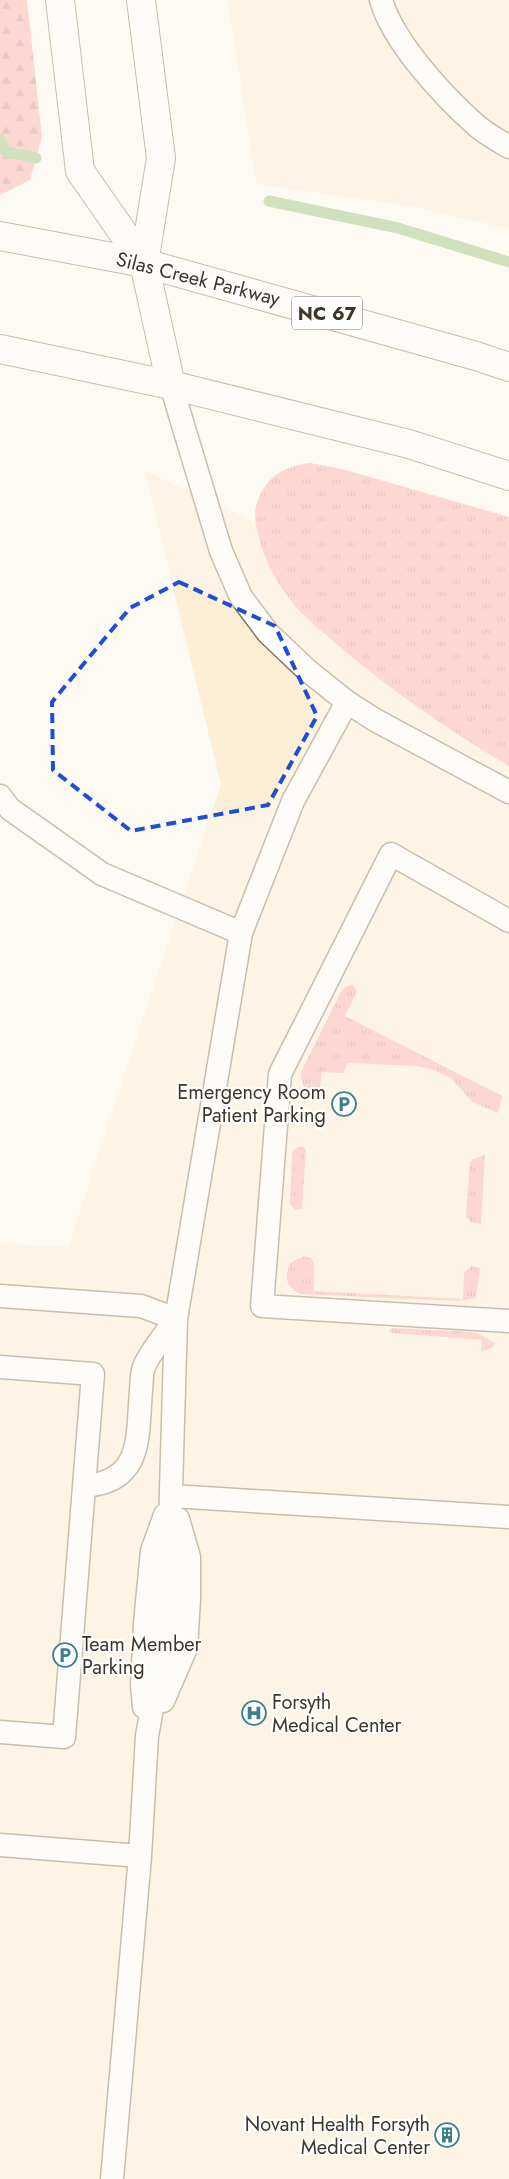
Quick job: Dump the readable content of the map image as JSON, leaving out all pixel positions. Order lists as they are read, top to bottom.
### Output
{
  "streets": {
    "main road": ["Silas Creek Parkway", "NC 67"]
  },
  "places": {
    "parking": ["Emergency Room Patient Parking", "Team Member Parking"],
    "hospital": ["Forsyth Medical Center"],
    "building": ["Novant Health Forsyth Medical Center"]
  }
}
